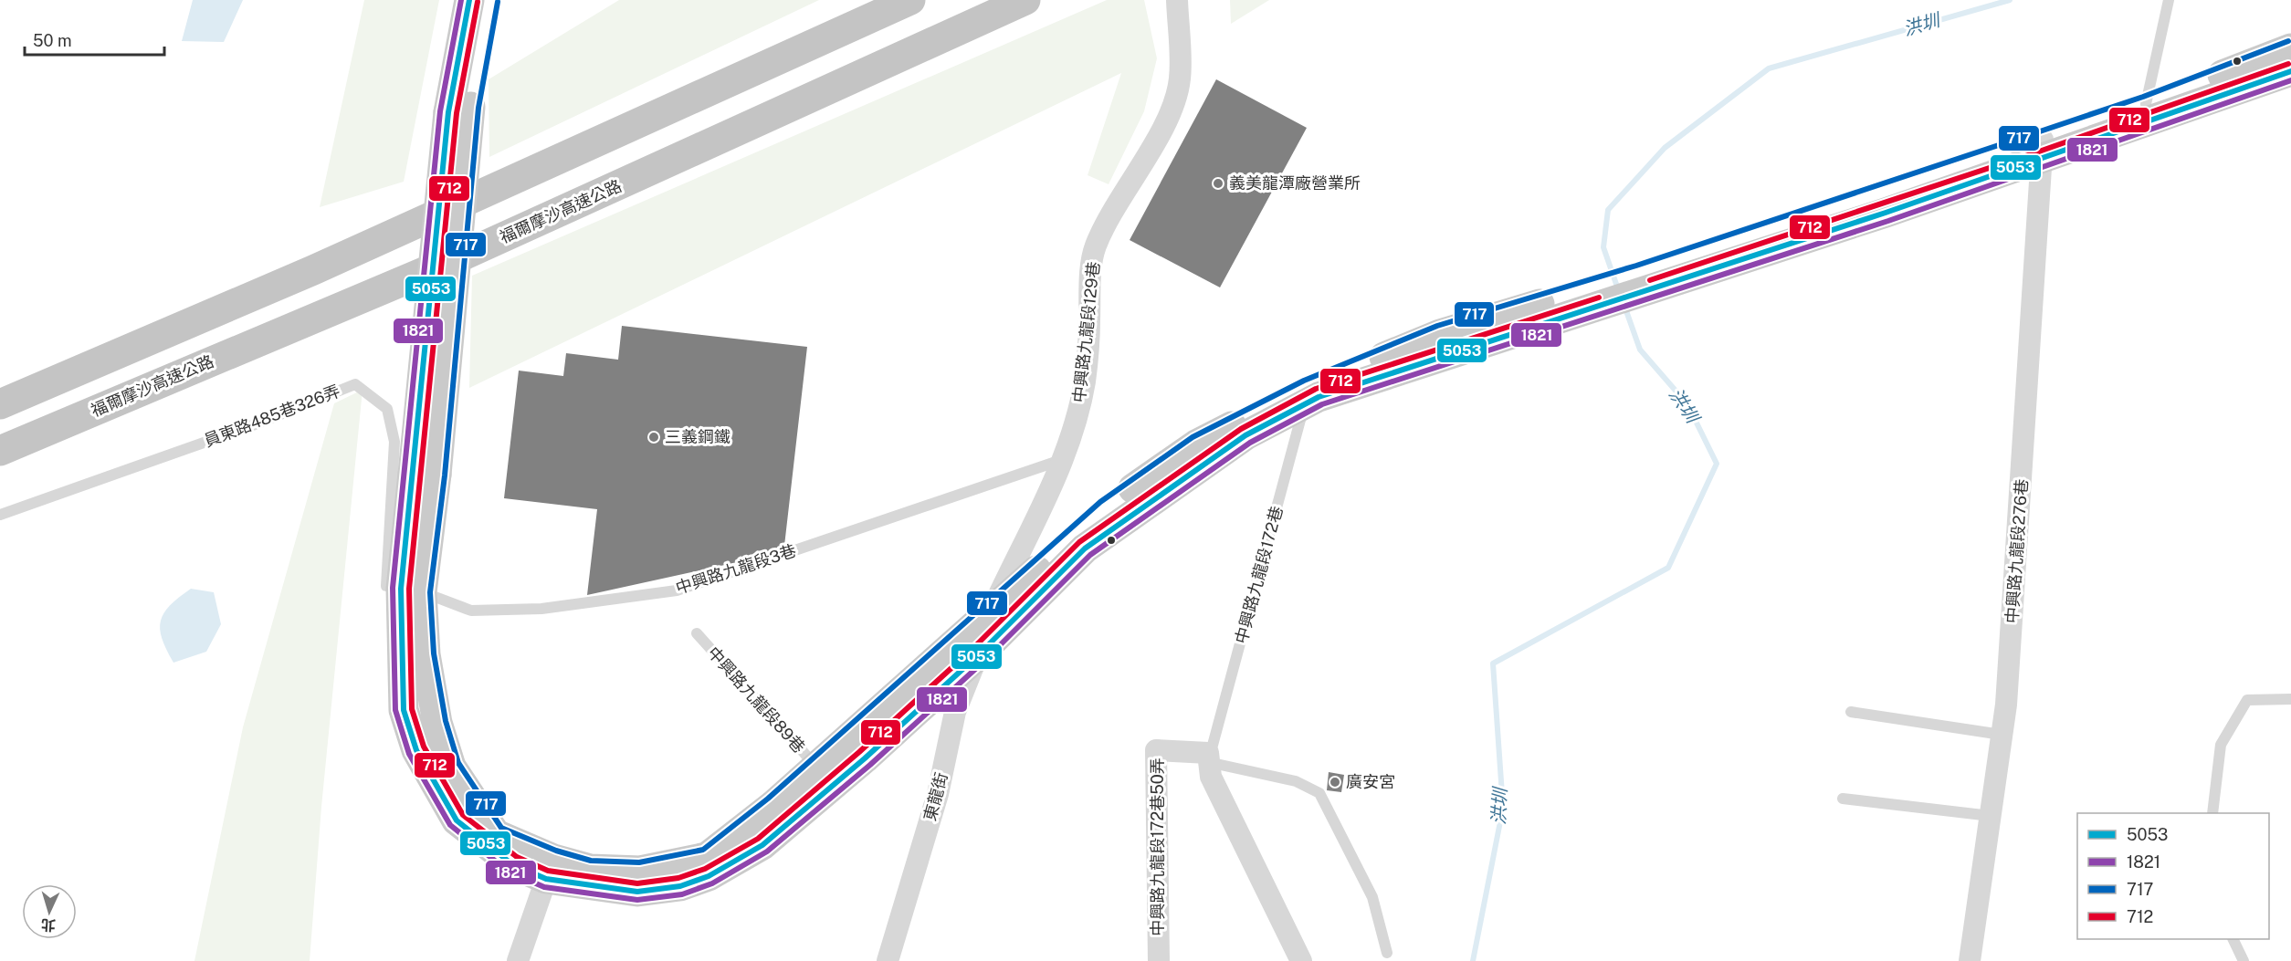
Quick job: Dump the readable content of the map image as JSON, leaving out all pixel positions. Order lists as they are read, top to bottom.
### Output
{
  "streets": {
    "highway": ["福爾摩沙高速公路"],
    "street": [
      "中興路九龍段129巷",
      "中興路九龍段276巷",
      "東龍街",
      "中興路九龍段172巷50弄"
    ],
    "lane": [
      "員東路485巷326弄",
      "中興路九龍段3巷",
      "中興路九龍段172巷",
      "中興路九龍段89巷"
    ]
  },
  "crossings": [
    ["中興路九龍段129巷", "中興路九龍段3巷"],
    ["中興路九龍段129巷", "東龍街"],
    ["員東路485巷326弄", "中興路九龍段3巷"],
    ["中興路九龍段172巷", "中興路九龍段172巷50弄"]
  ],
  "water": ["洪圳"],
  "places": ["義美龍潭廠營業所", "三義鋼鐵", "廣安宮"],
  "lines": [
    "transit line 5053",
    "transit line 1821",
    "transit line 717",
    "transit line 712"
  ],
  "legend": [
    "5053",
    "1821",
    "717",
    "712"
  ],
  "scale_bar": "50 m",
  "north": "bottom"
}
